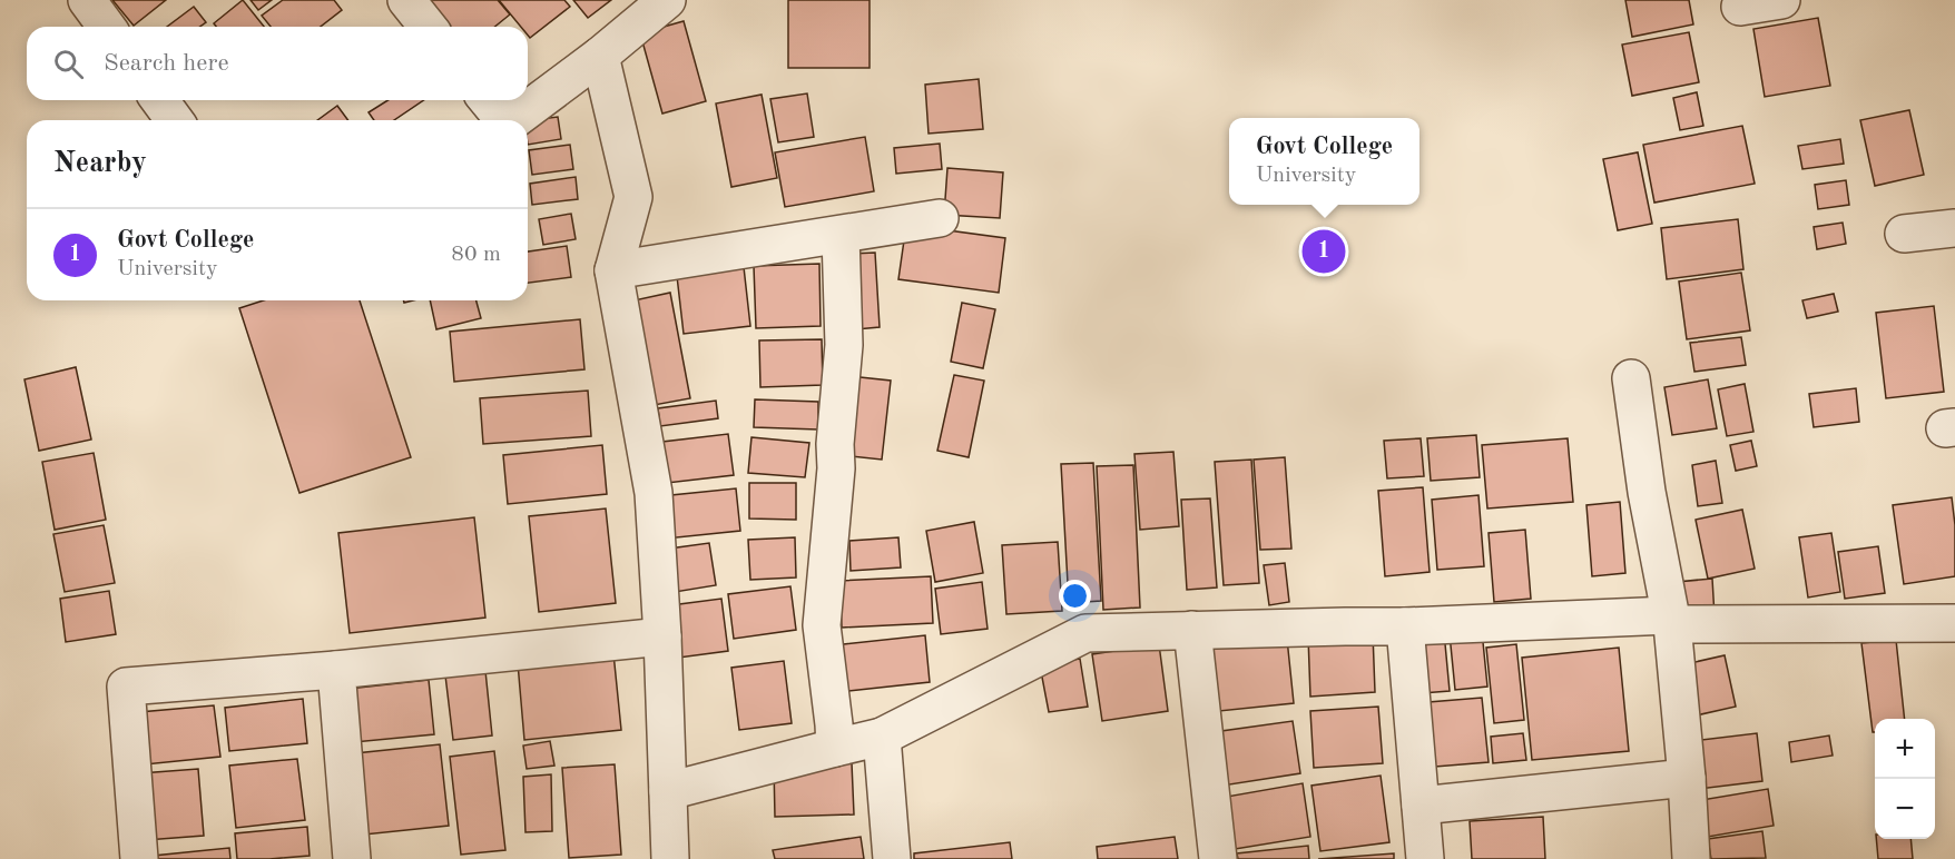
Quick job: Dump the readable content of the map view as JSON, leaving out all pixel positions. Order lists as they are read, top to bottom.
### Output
{
  "page": {
    "search": "Search here",
    "popup": ["Govt College", "University"],
    "heading": "Nearby",
    "list": [
      {
        "mark": "1",
        "name": "Govt College",
        "note": "University",
        "value": "80 m"
      }
    ],
    "pins": "1",
    "map_buttons": ["+", "−"]
  }
}
